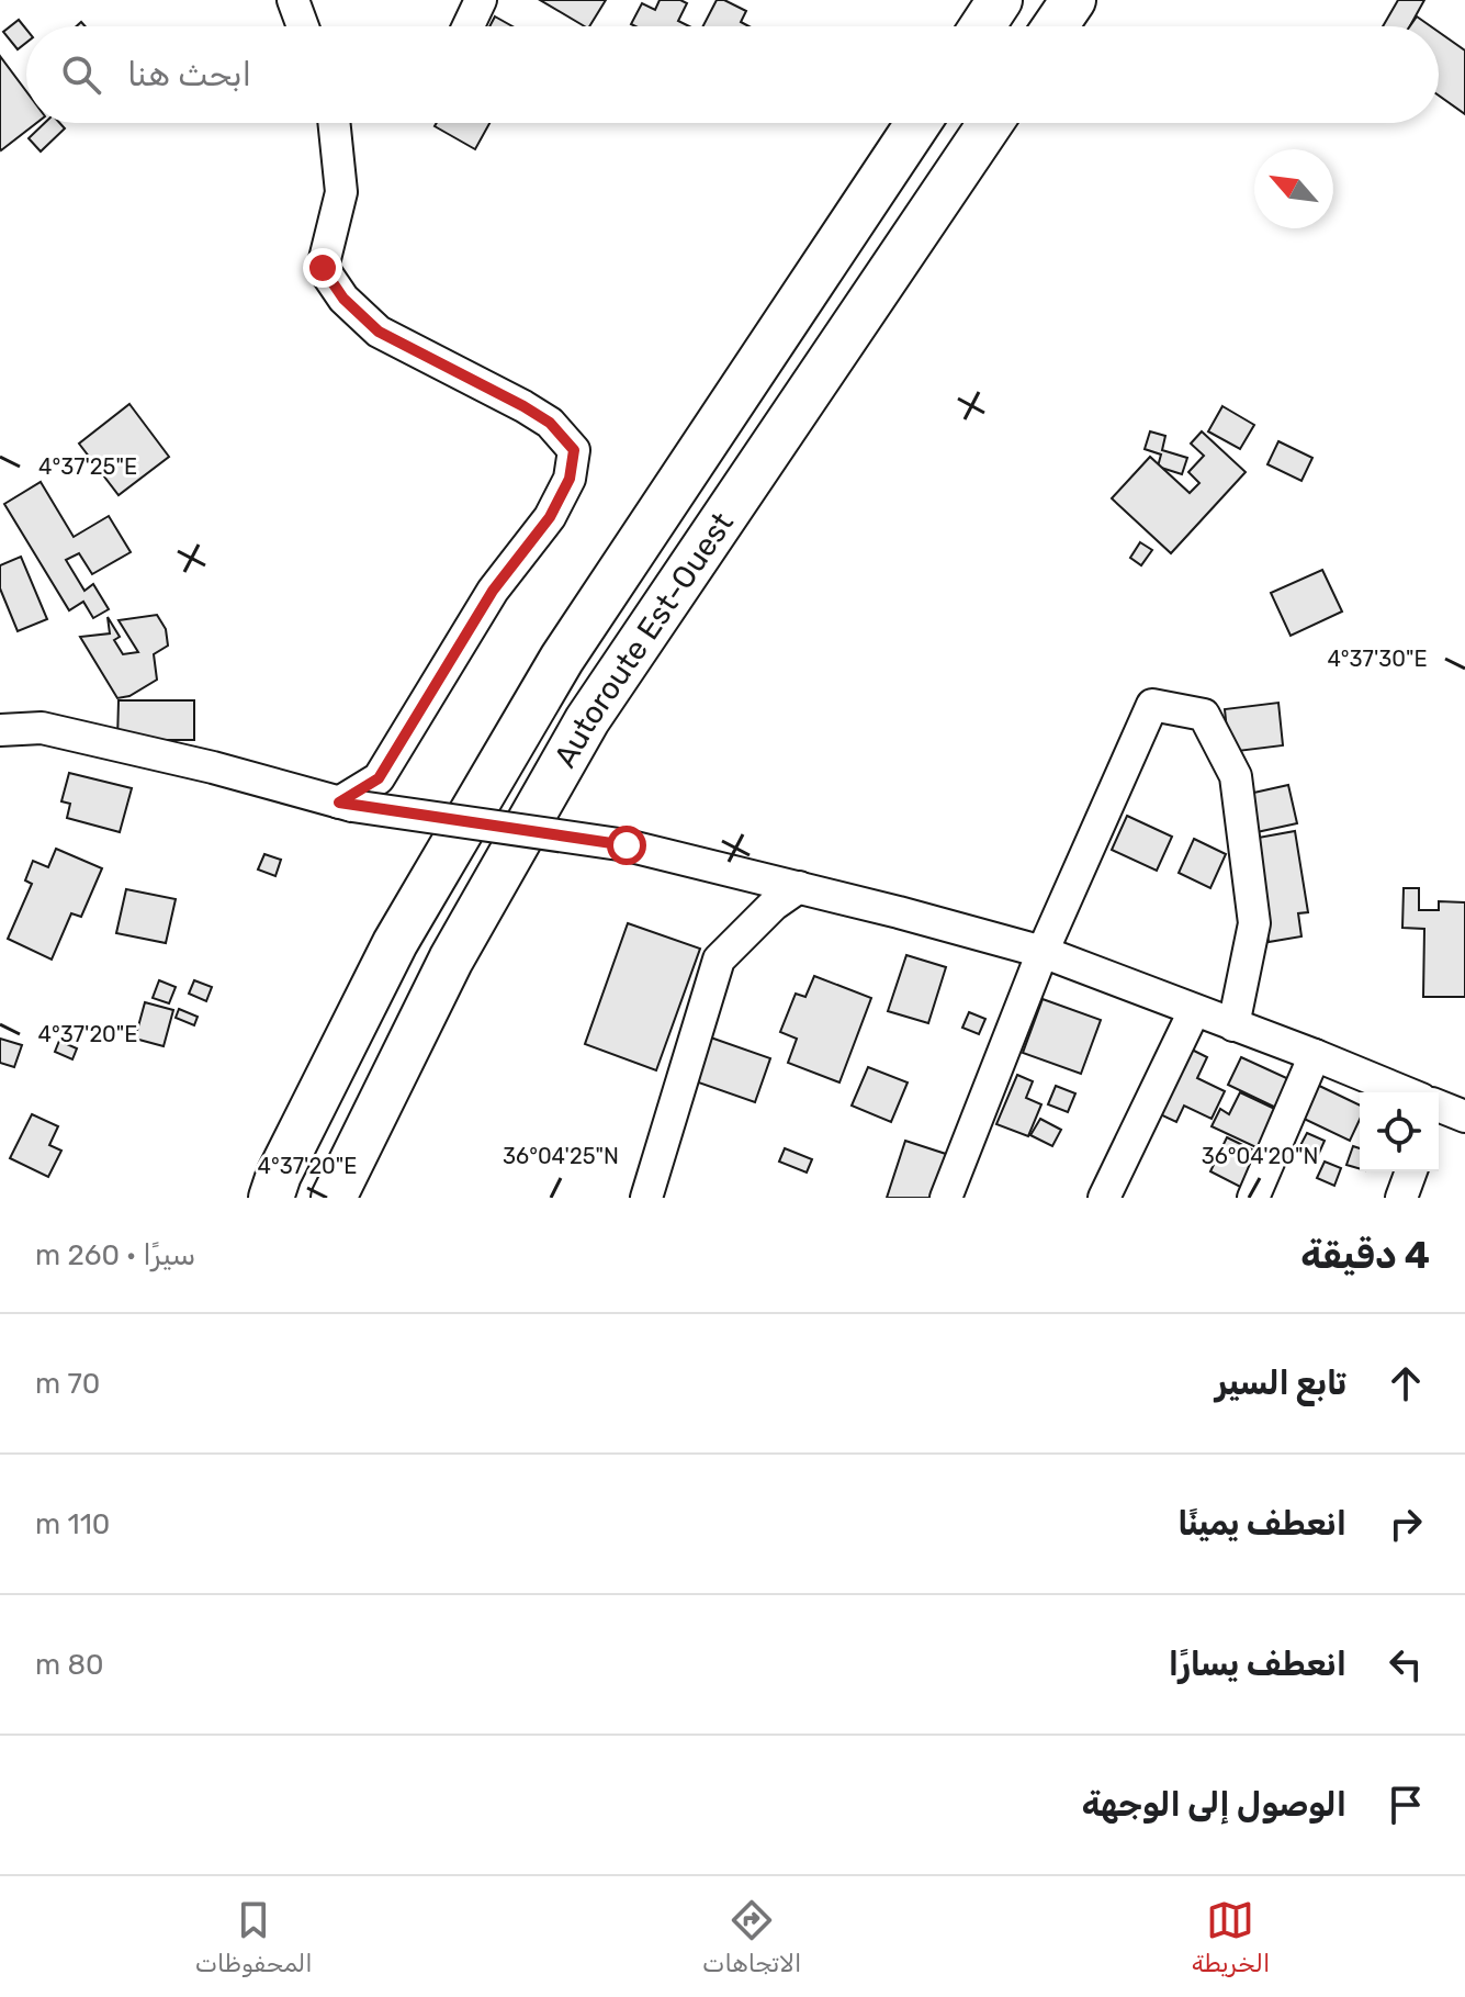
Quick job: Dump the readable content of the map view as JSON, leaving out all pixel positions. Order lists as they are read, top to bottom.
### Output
{
  "streets": {
    "highway": ["Autoroute Est-Ouest"]
  },
  "north": "top left",
  "page": {
    "search": "ابحث هنا",
    "heading": ["4 دقيقة", "سيرًا · 260 m"],
    "list": [
      ["تابع السير", "70 m"],
      ["انعطف يمينًا", "110 m"],
      ["انعطف يسارًا", "80 m"],
      "الوصول إلى الوجهة"
    ],
    "nav": ["الخريطة", "الاتجاهات", "المحفوظات"]
  },
  "coordinates": [
    "4°37'25\"E",
    "4°37'30\"E",
    "4°37'20\"E",
    "36°04'25\"N",
    "36°04'20\"N"
  ]
}
